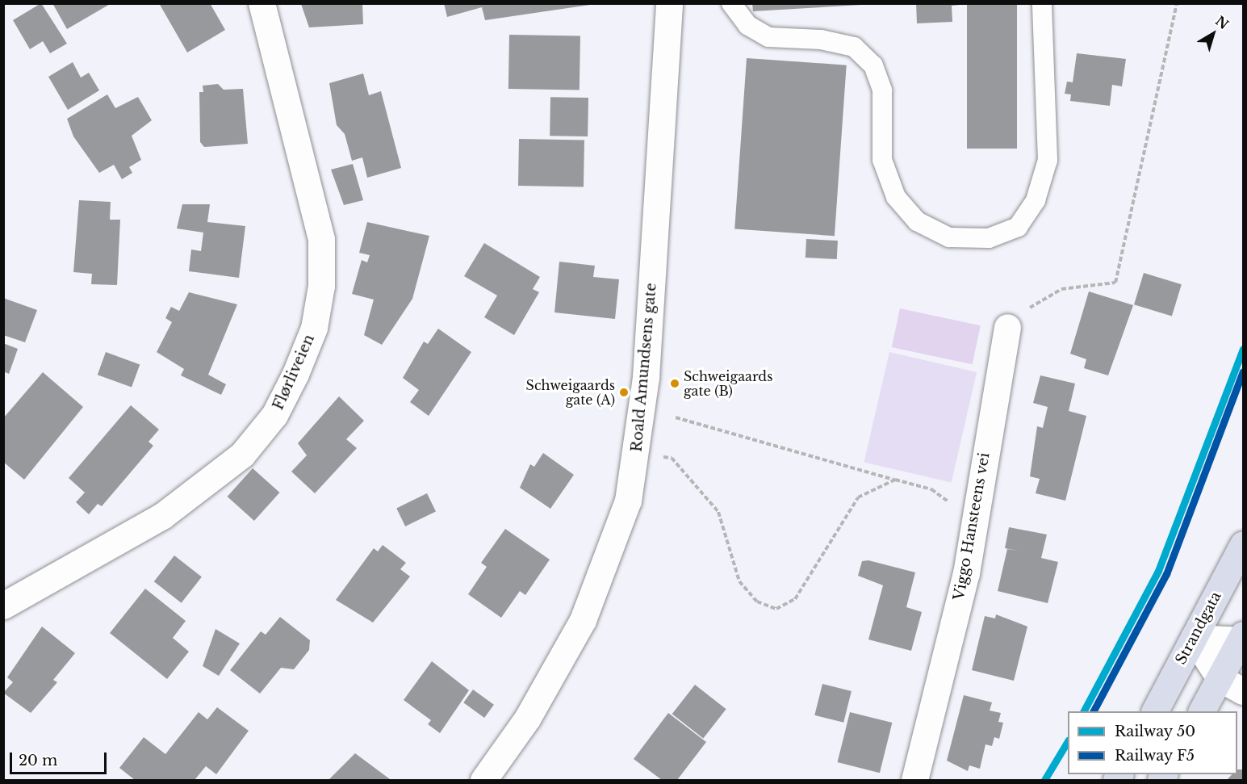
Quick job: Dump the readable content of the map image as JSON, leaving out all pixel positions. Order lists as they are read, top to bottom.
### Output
{
  "streets": {
    "main road": ["Strandgata"],
    "street": ["Roald Amundsens gate", "Flørliveien", "Viggo Hansteens vei"]
  },
  "places": ["Schweigaards gate (B)", "Schweigaards gate (A)"],
  "lines": ["rail line 50", "rail line F5"],
  "legend": ["Railway 50", "Railway F5"],
  "scale_bar": "20 m",
  "north": "top right"
}
